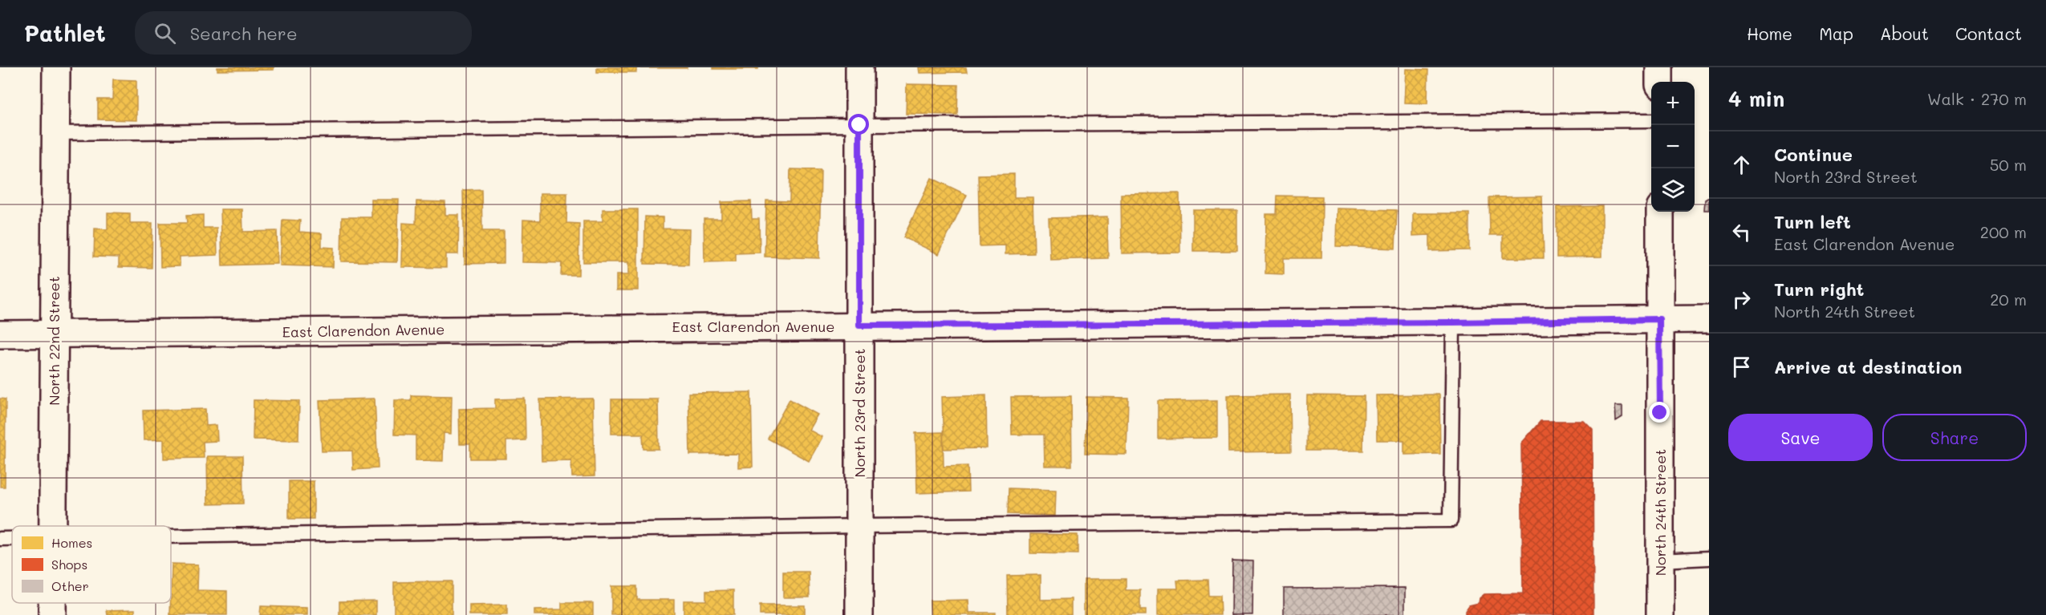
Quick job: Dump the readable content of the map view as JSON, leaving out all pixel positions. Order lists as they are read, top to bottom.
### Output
{
  "streets": {
    "street": [
      "East Clarendon Avenue",
      "North 22nd Street",
      "North 23rd Street",
      "North 24th Street"
    ]
  },
  "crossings": [
    ["East Clarendon Avenue", "North 22nd Street"],
    ["East Clarendon Avenue", "North 23rd Street"],
    ["East Clarendon Avenue", "North 24th Street"]
  ],
  "legend": ["Homes", "Shops", "Other"],
  "page": {
    "header": "Pathlet",
    "search": "Search here",
    "nav": [
      "Home",
      "Map",
      "About",
      "Contact"
    ],
    "heading": ["4 min", "Walk · 270 m"],
    "map_buttons": ["+", "−"],
    "list": [
      ["Continue", "North 23rd Street", "50 m"],
      ["Turn left", "East Clarendon Avenue", "200 m"],
      ["Turn right", "North 24th Street", "20 m"],
      "Arrive at destination"
    ],
    "buttons": ["Save", "Share"]
  }
}
